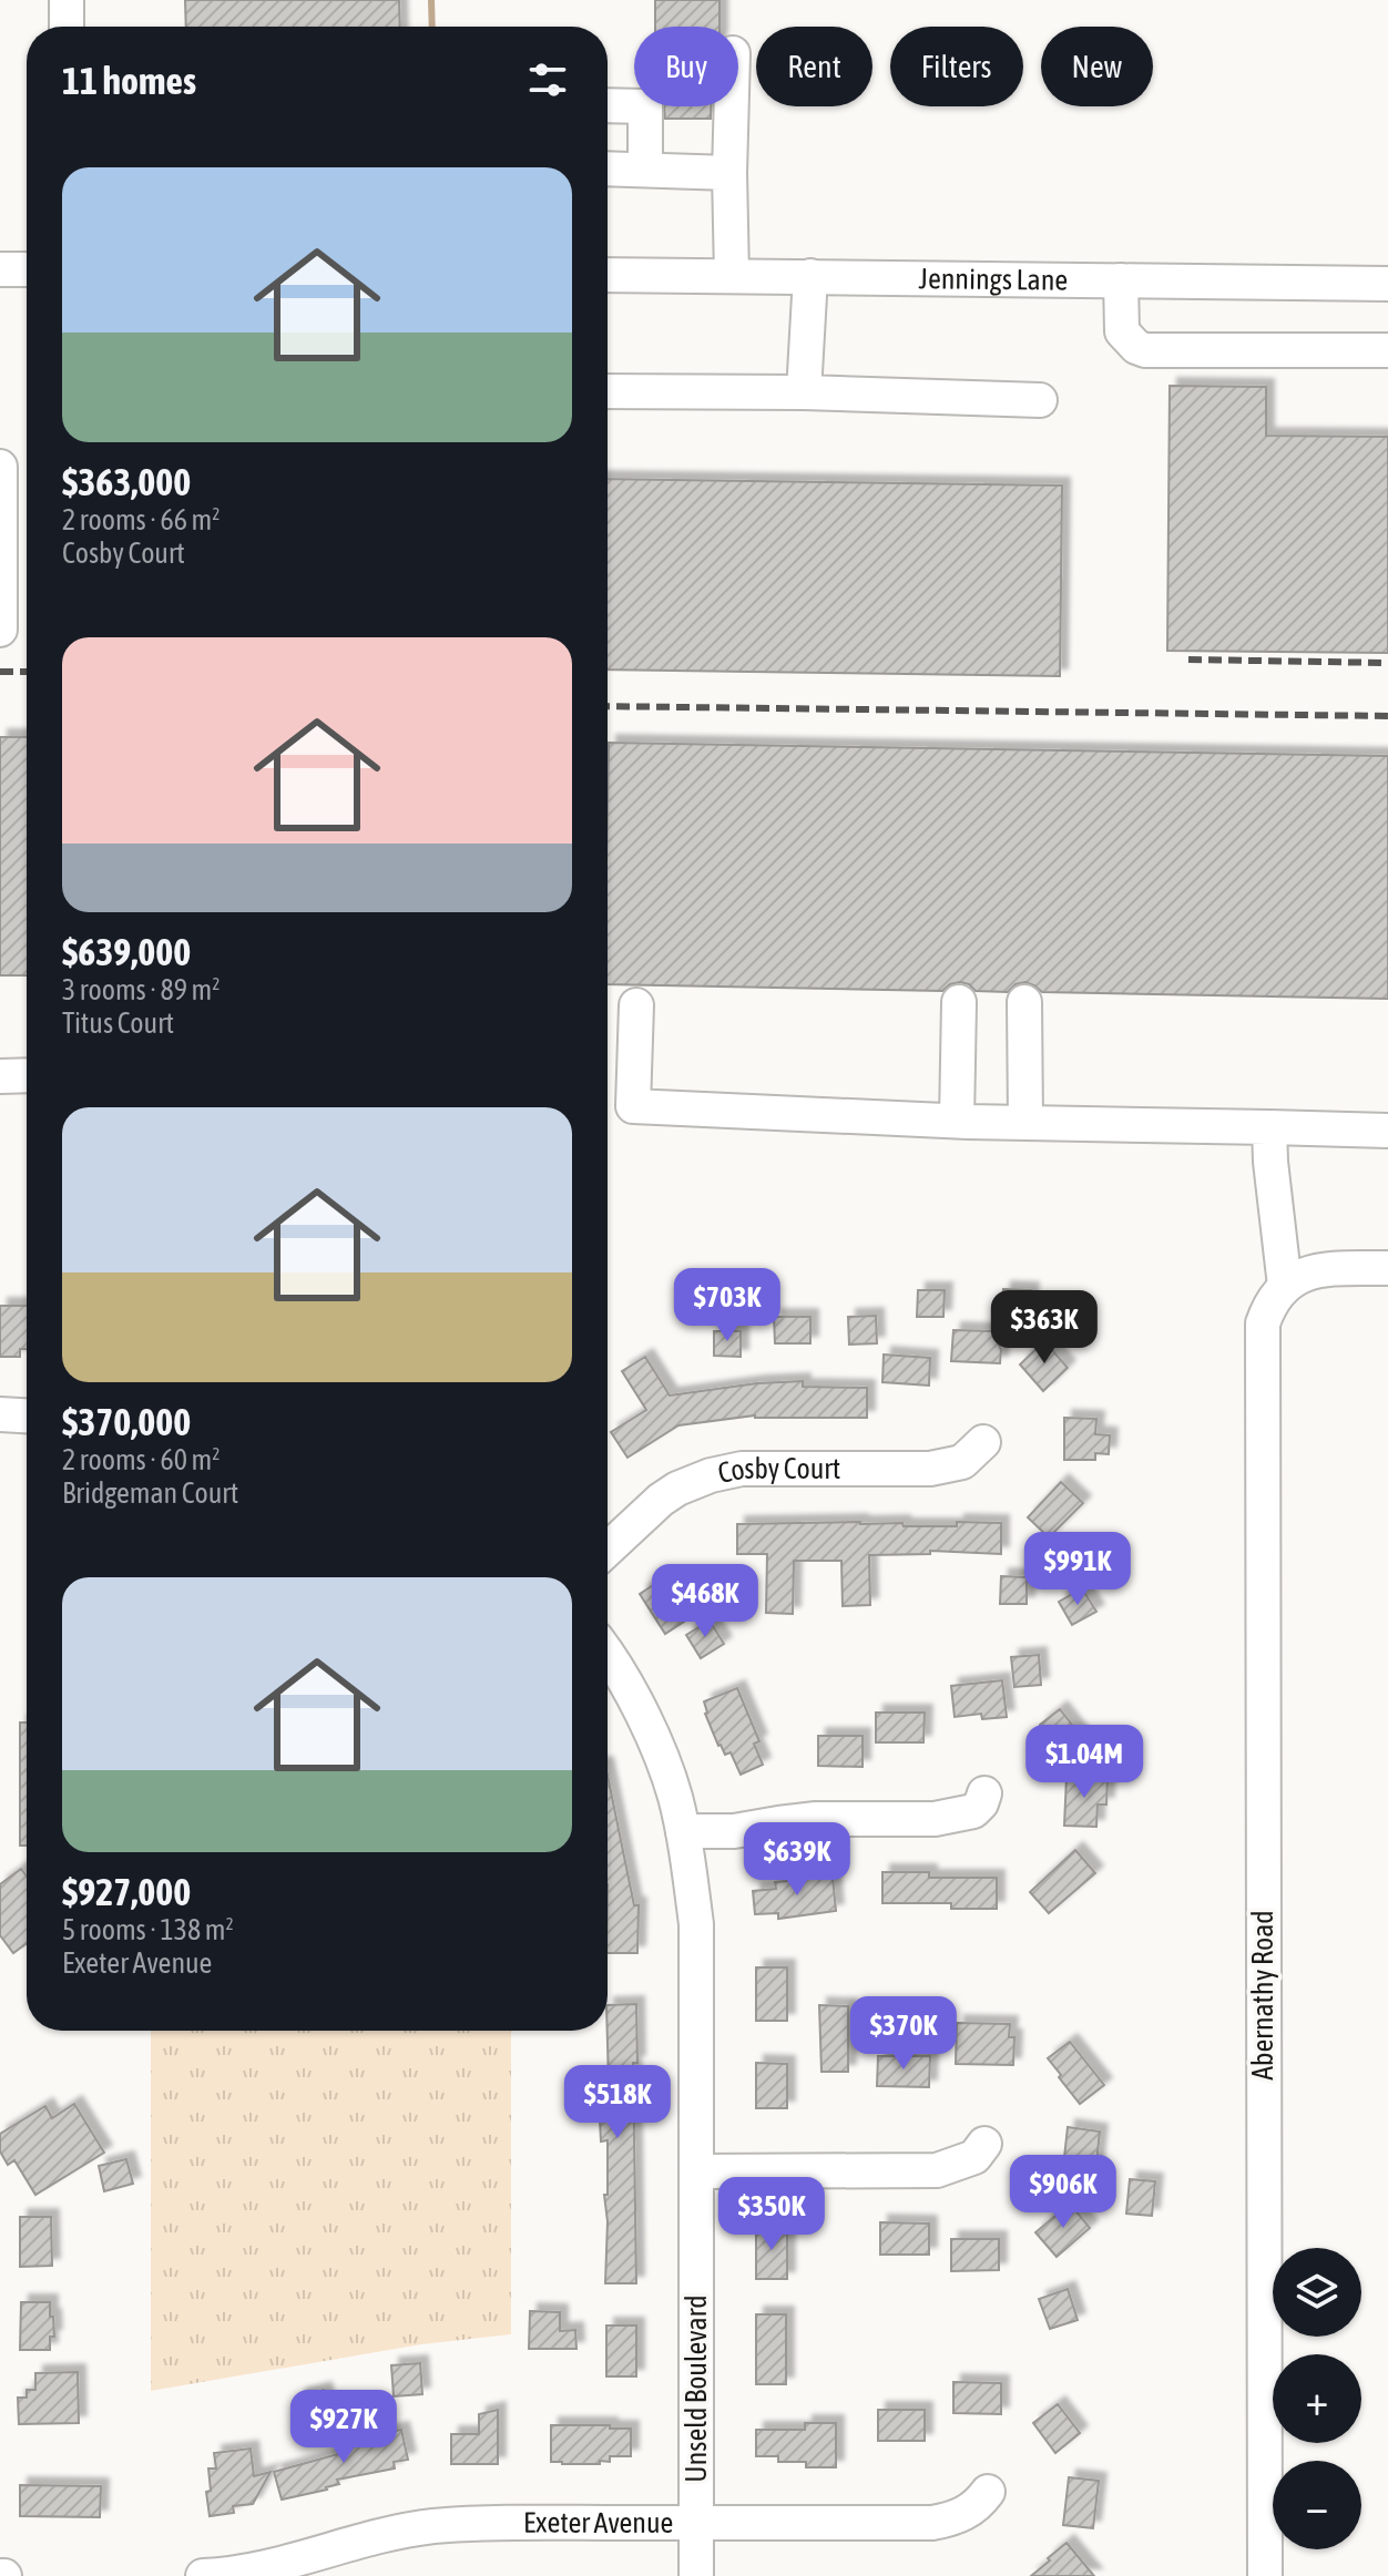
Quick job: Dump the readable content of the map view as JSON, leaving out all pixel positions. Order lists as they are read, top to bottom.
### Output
{
  "streets": {
    "street": [
      "Jennings Lane",
      "Cosby Court",
      "Abernathy Road",
      "Unseld Boulevard",
      "Exeter Avenue"
    ]
  },
  "crossings": [
    ["Unseld Boulevard", "Exeter Avenue"]
  ],
  "page": {
    "chip": [
      "Buy",
      "Rent",
      "Filters",
      "New"
    ],
    "heading": "11 homes",
    "list": [
      {
        "name": "$363,000",
        "note": "2 rooms · 66 m² · Cosby Court"
      },
      {
        "name": "$639,000",
        "note": "3 rooms · 89 m² · Titus Court"
      },
      {
        "name": "$370,000",
        "note": "2 rooms · 60 m² · Bridgeman Court"
      },
      {
        "name": "$927,000",
        "note": "5 rooms · 138 m² · Exeter Avenue"
      }
    ],
    "price": [
      "$703K",
      "$363K",
      "$991K",
      "$468K",
      "$1.04M",
      "$639K",
      "$370K",
      "$518K",
      "$906K",
      "$350K",
      "$927K"
    ],
    "map_buttons": ["+", "−"]
  }
}
